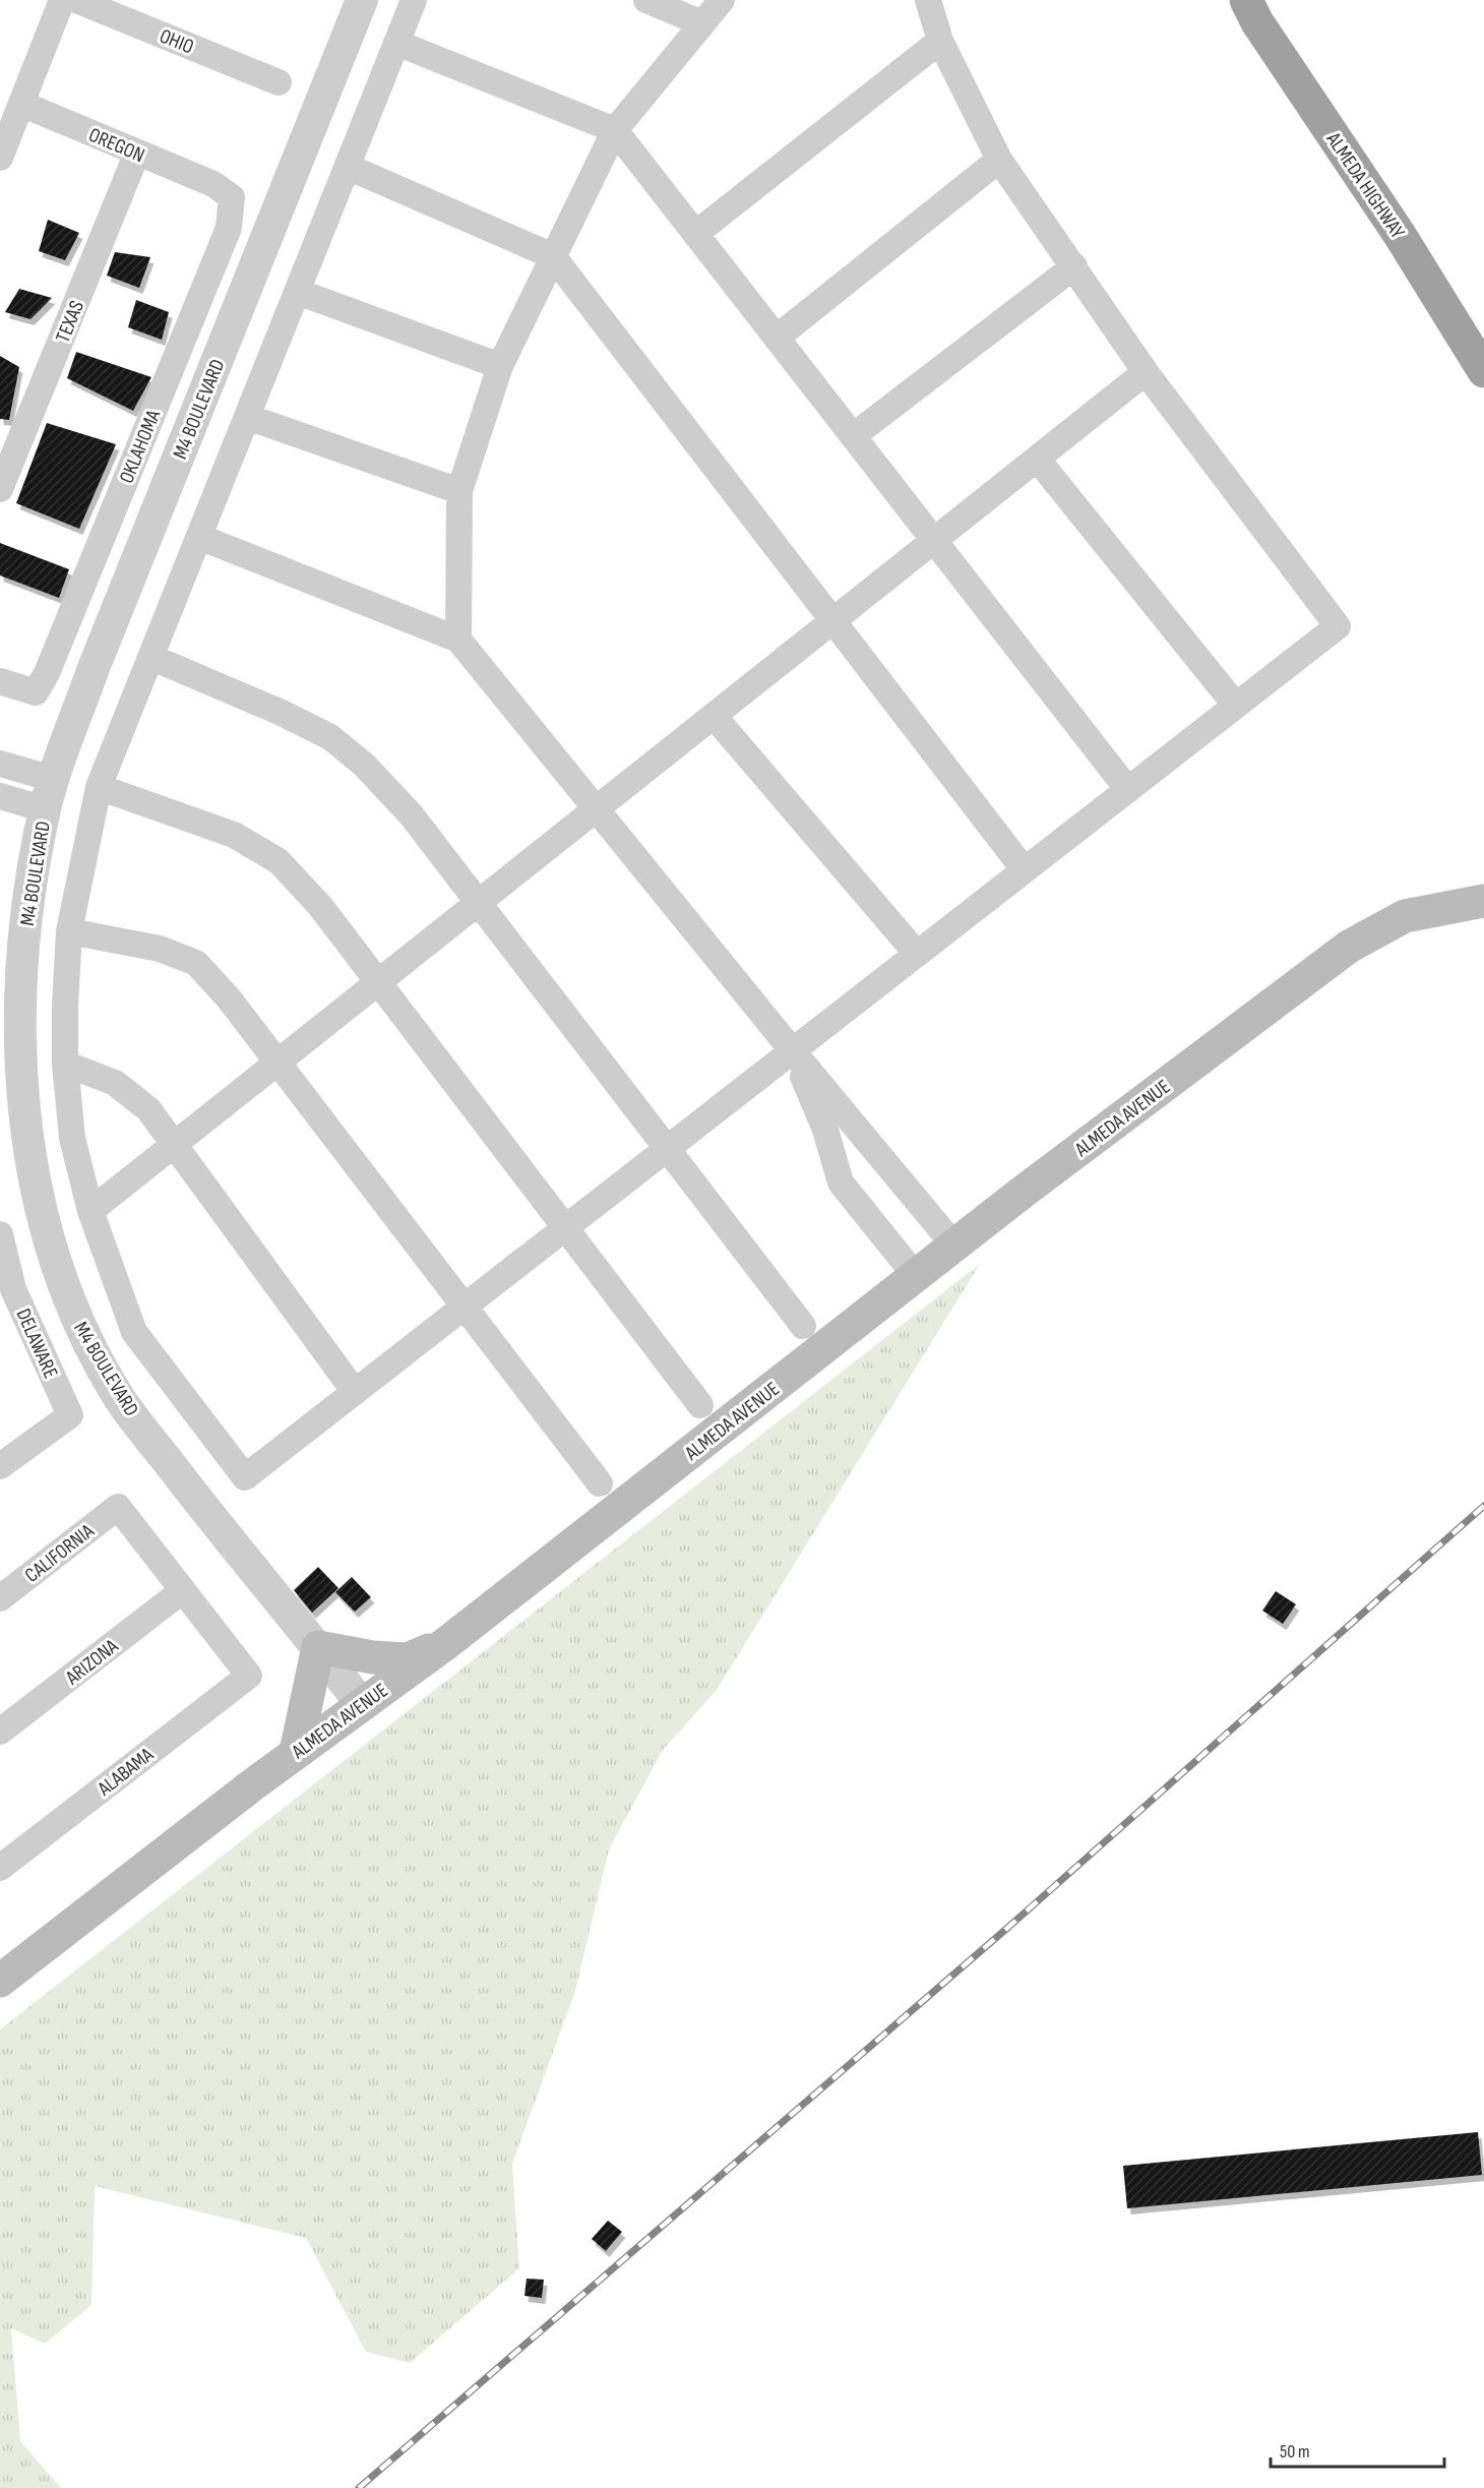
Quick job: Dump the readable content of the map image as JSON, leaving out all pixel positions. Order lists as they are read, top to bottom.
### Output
{
  "streets": {
    "highway": ["ALMEDA HIGHWAY"],
    "main road": ["ALMEDA AVENUE"],
    "street": [
      "OHIO",
      "OREGON",
      "TEXAS",
      "M4 BOULEVARD",
      "OKLAHOMA",
      "DELAWARE",
      "CALIFORNIA",
      "ARIZONA",
      "ALABAMA"
    ]
  },
  "crossings": [
    ["OREGON", "TEXAS"],
    ["OREGON", "OKLAHOMA"],
    ["M4 BOULEVARD", "ALMEDA AVENUE"],
    ["CALIFORNIA", "ARIZONA"],
    ["CALIFORNIA", "ALABAMA"],
    ["ARIZONA", "ALABAMA"]
  ],
  "scale_bar": "50 m"
}
